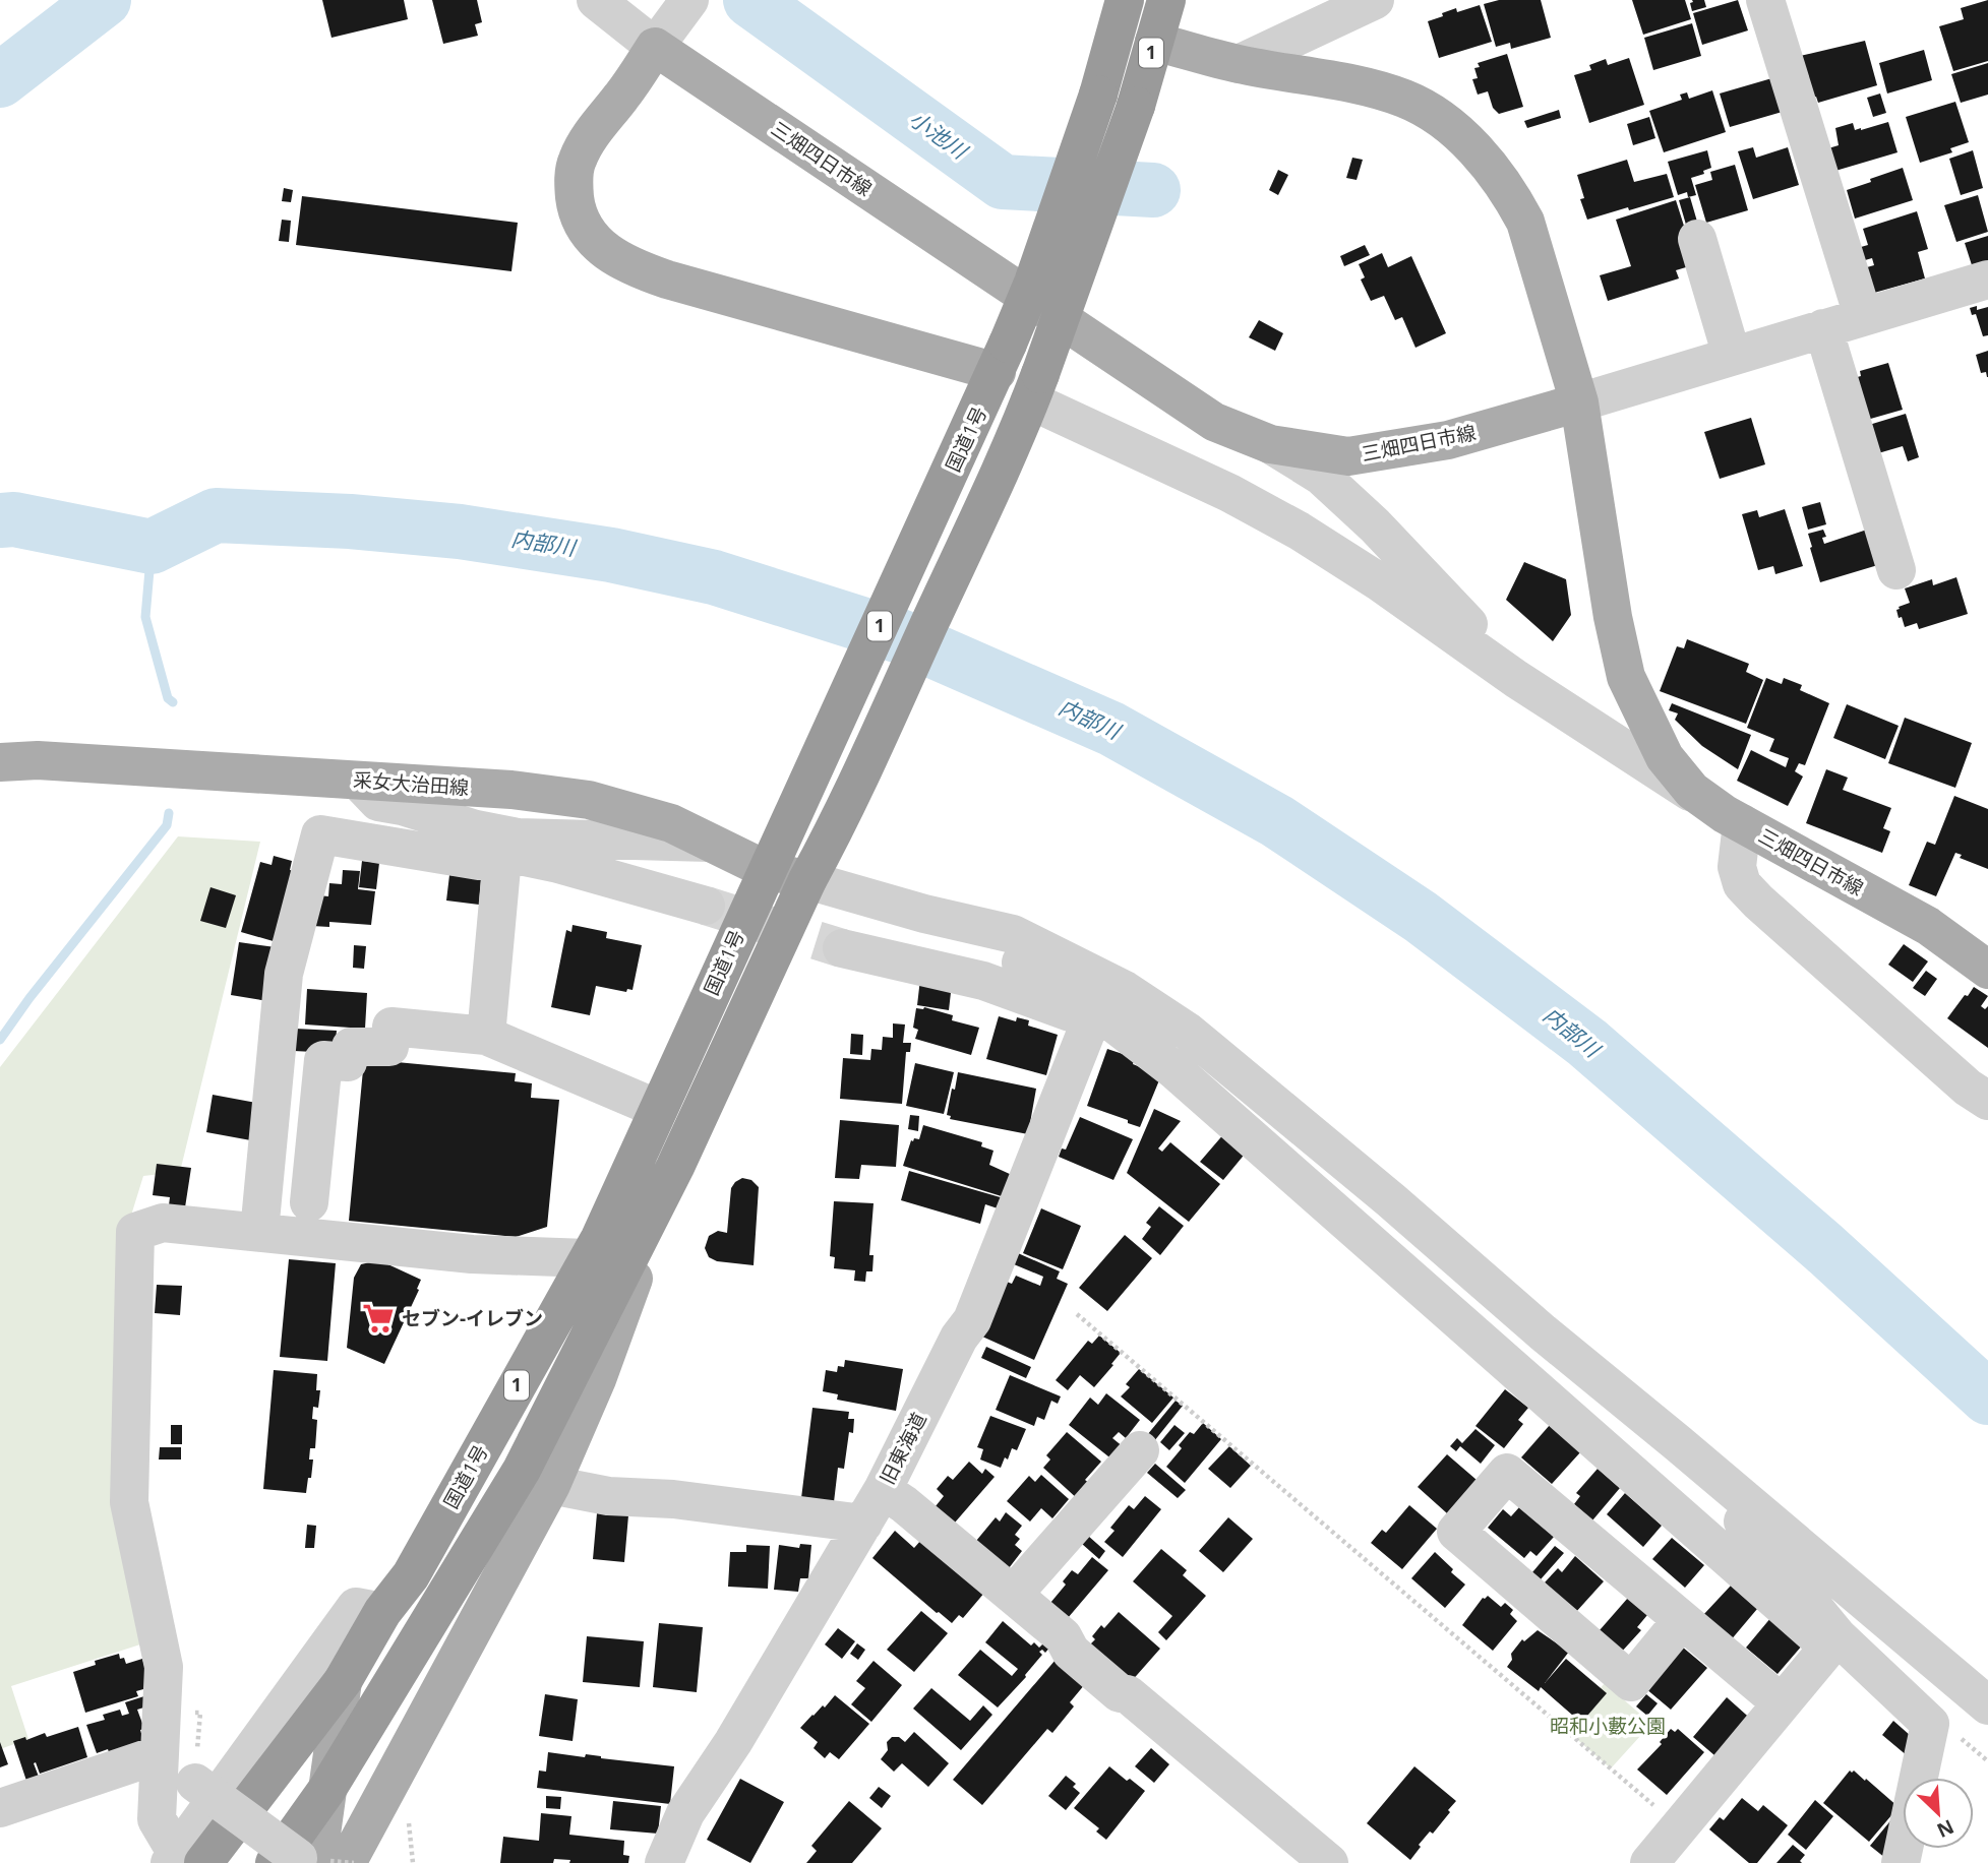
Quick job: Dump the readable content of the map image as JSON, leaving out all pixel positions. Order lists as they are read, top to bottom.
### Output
{
  "streets": {
    "highway": ["1", "国道1号"],
    "main road": ["三畑四日市線", "采女大治田線"],
    "street": ["旧東海道"]
  },
  "crossings": [
    ["三畑四日市線", "国道1号"],
    ["国道1号", "采女大治田線"]
  ],
  "water": ["小池川", "内部川"],
  "parks": ["昭和小藪公園"],
  "places": {
    "supermarket": ["セブン-イレブン"]
  },
  "north": "bottom right"
}
